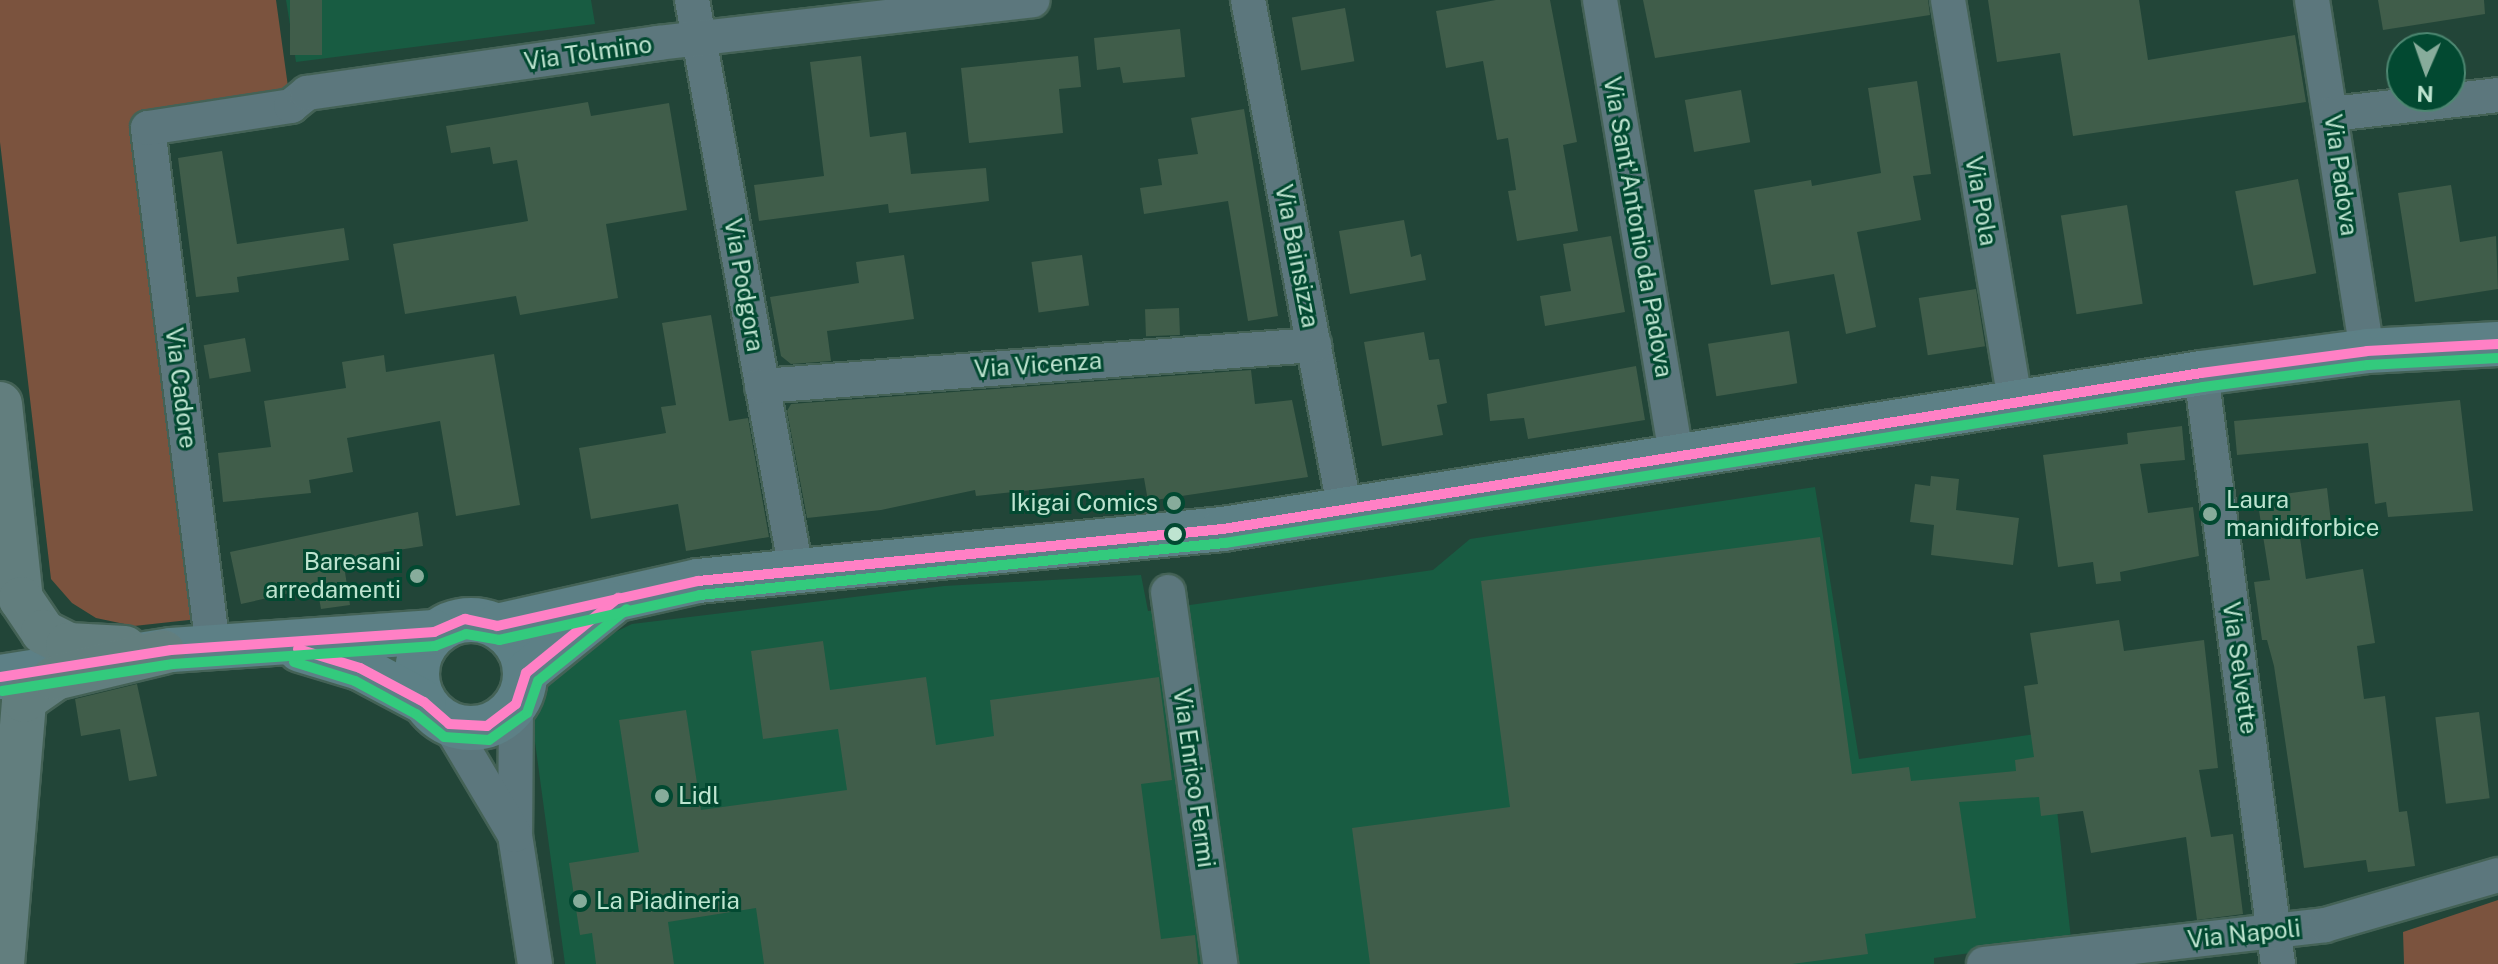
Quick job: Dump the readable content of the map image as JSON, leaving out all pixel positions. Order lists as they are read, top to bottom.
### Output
{
  "streets": {
    "street": [
      "Via Tolmino",
      "Via Padova",
      "Via Pola",
      "Via Sant'Antonio da Padova",
      "Via Bainsizza",
      "Via Podgora",
      "Via Vicenza",
      "Via Cadore",
      "Via Selvette",
      "Via Enrico Fermi",
      "Via Napoli"
    ]
  },
  "crossings": [
    ["Via Tolmino", "Via Podgora"],
    ["Via Tolmino", "Via Cadore"],
    ["Via Bainsizza", "Via Vicenza"],
    ["Via Podgora", "Via Vicenza"],
    ["Via Selvette", "Via Napoli"]
  ],
  "places": [
    "Ikigai Comics",
    "Laura manidiforbice",
    "Baresani arredamenti",
    "Lidl",
    "La Piadineria"
  ],
  "north": "bottom"
}
